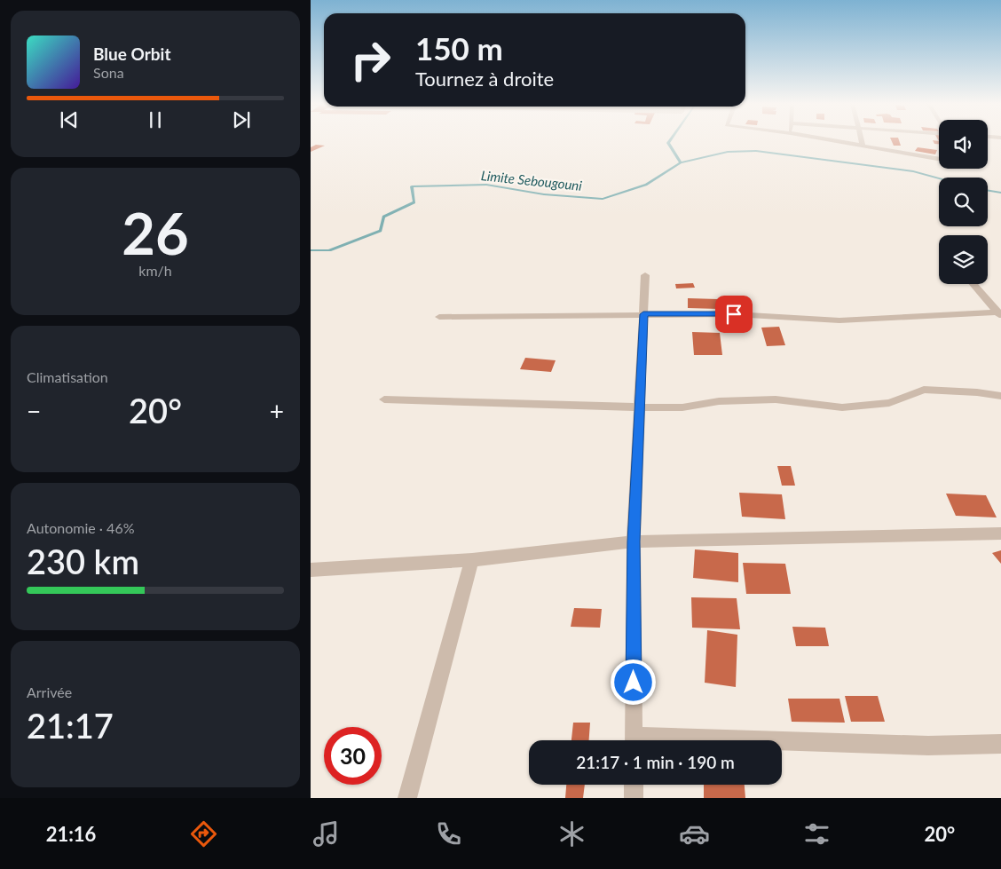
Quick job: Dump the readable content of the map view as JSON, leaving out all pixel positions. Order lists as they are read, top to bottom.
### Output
{
  "water": ["Limite Sebougouni"],
  "page": {
    "turn": ["150 m", "Tournez à droite"],
    "song": ["Blue Orbit", "Sona"],
    "tile": [
      ["26", "km/h"],
      "Climatisation",
      ["Autonomie · 46%", "230 km"],
      ["Arrivée", "21:17"]
    ],
    "heat": ["−", "20°", "+"],
    "limit": "30",
    "trip": "21:17 · 1 min · 190 m",
    "tabs": ["21:16", "20°"]
  }
}
